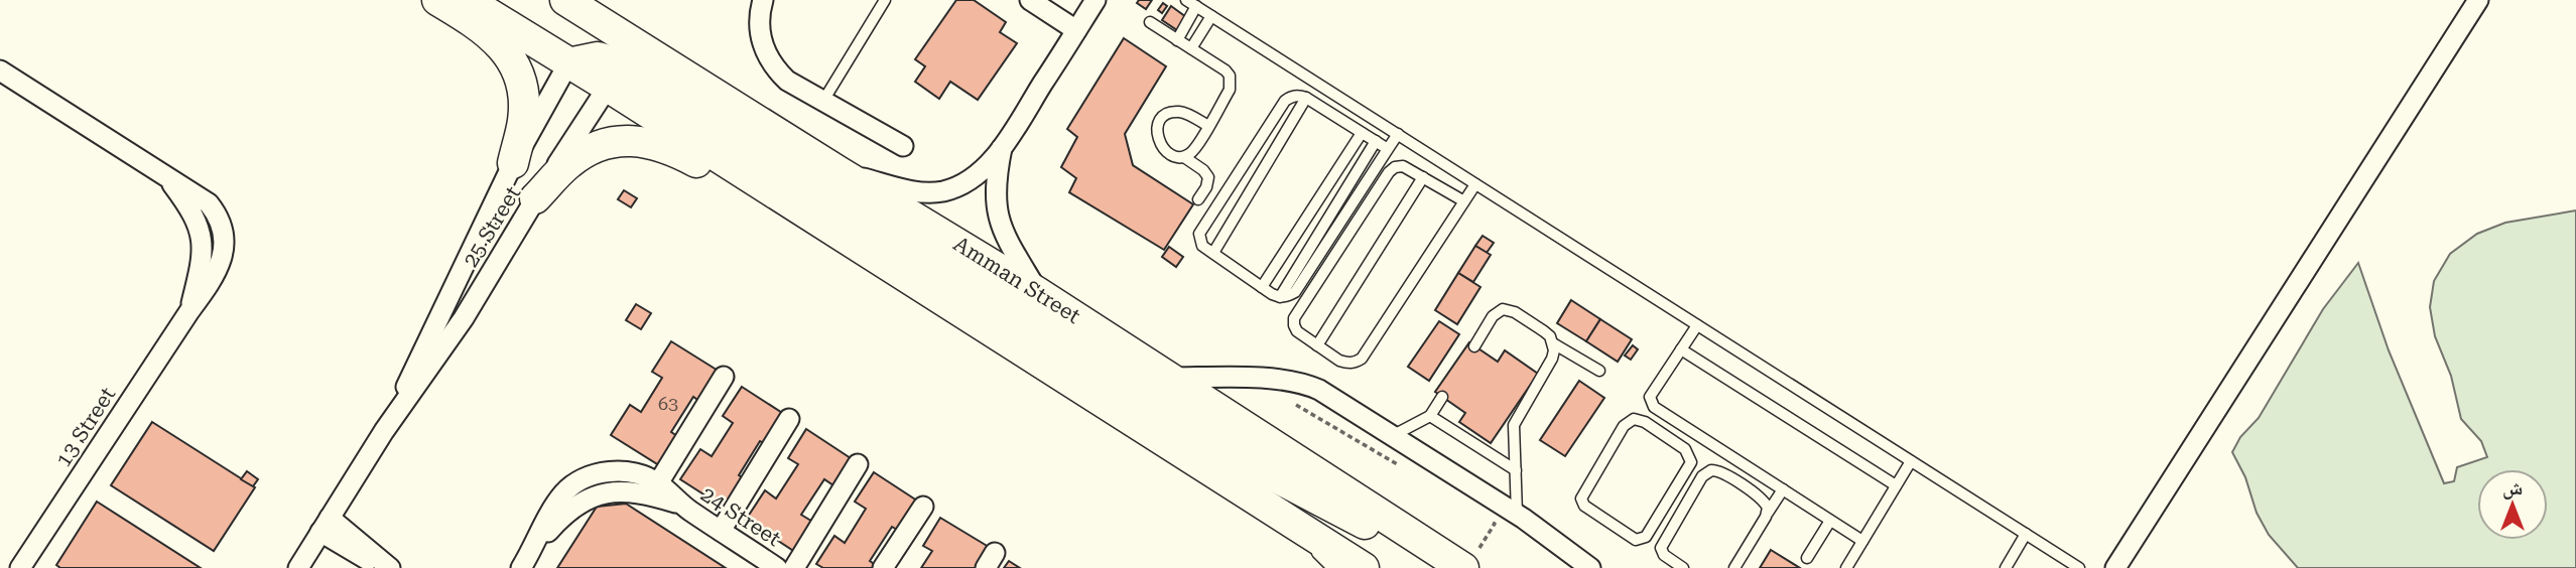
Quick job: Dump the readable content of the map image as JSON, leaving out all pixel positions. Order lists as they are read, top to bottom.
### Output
{
  "streets": {
    "main road": ["Amman Street"],
    "street": ["25 Street", "13 Street", "24 Street"]
  },
  "crossings": [
    ["25 Street", "Amman Street"]
  ],
  "house_numbers": ["63"],
  "north": "top"
}
